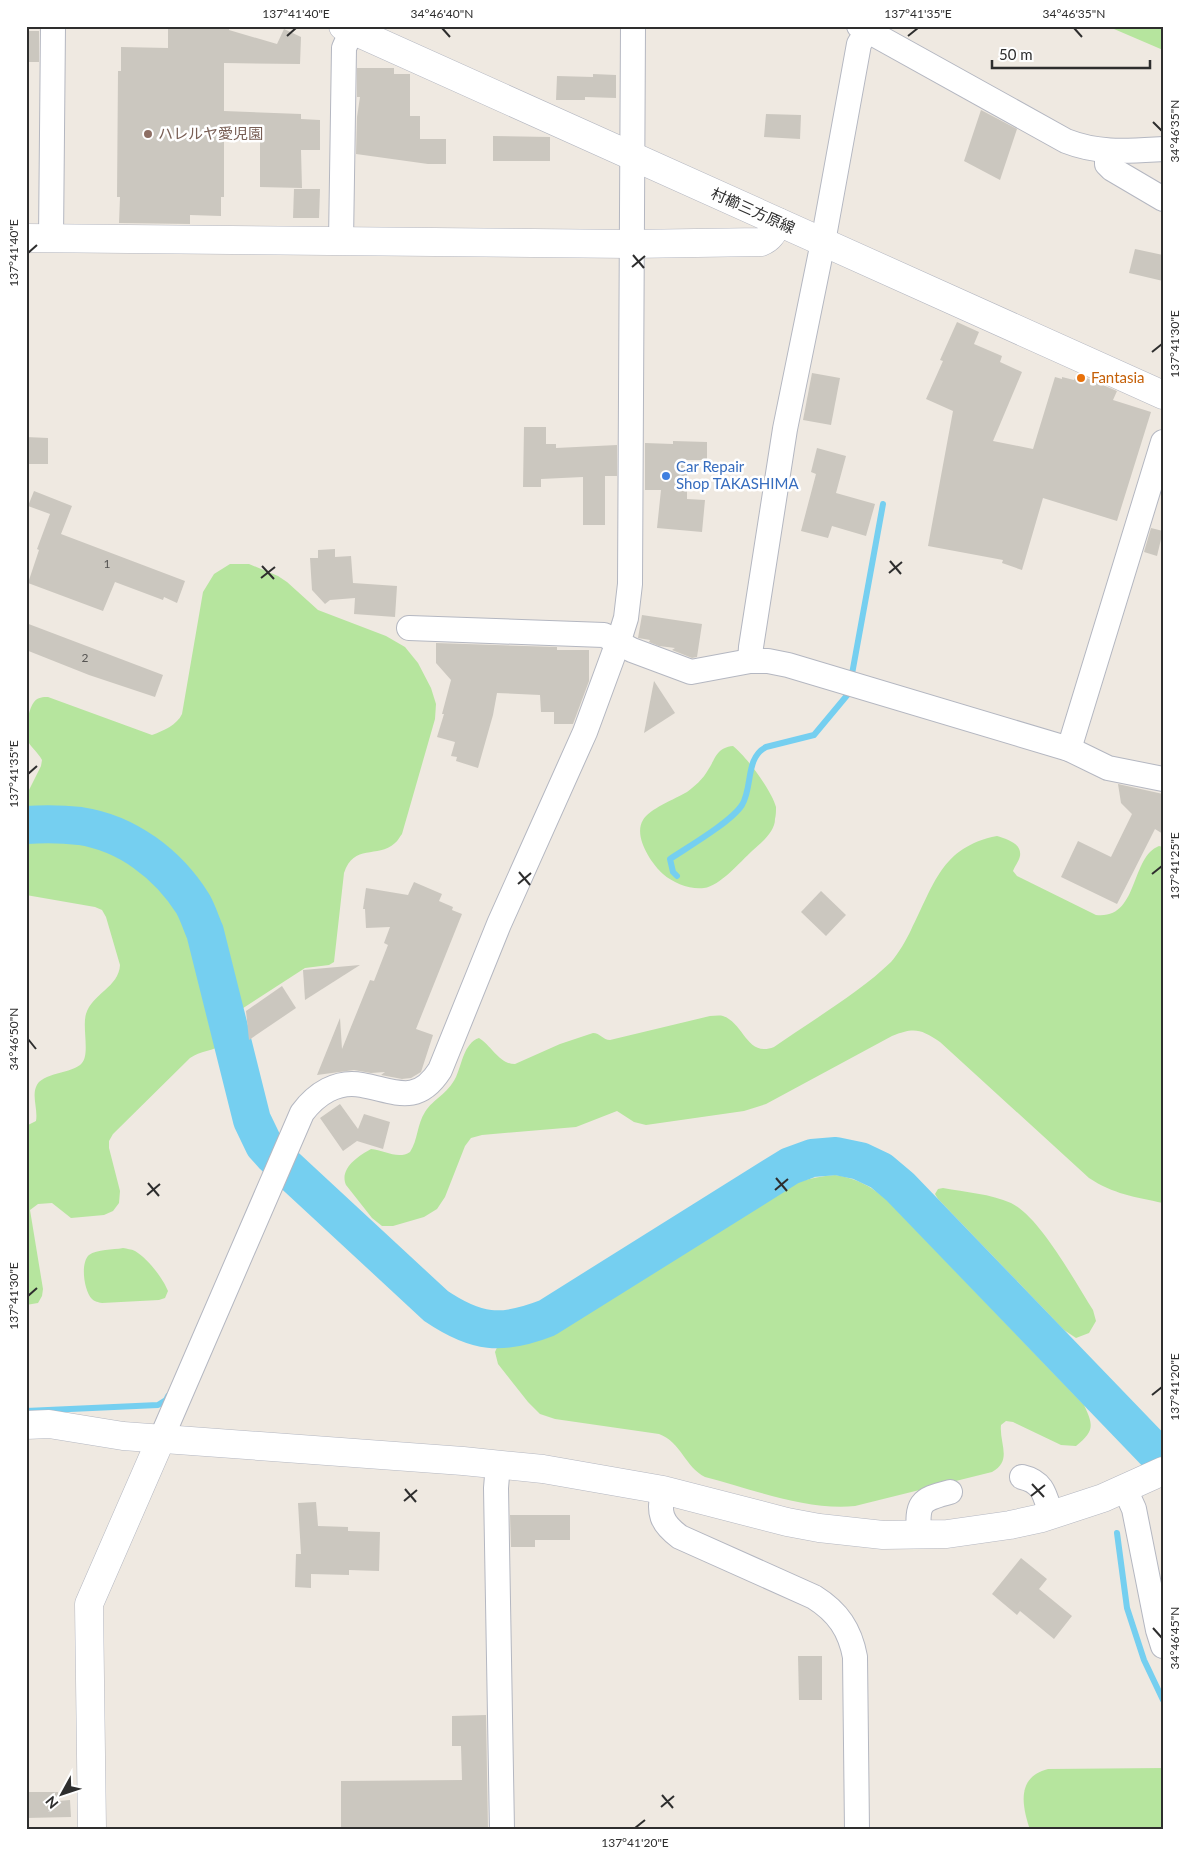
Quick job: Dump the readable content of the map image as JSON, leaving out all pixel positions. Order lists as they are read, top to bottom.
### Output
{
  "streets": {
    "street": ["村櫛三方原線"]
  },
  "places": ["ハレルヤ愛児園", "Fantasia", "Car Repair Shop TAKASHIMA"],
  "house_numbers": ["1", "2"],
  "scale_bar": "50 m",
  "north": "bottom left",
  "coordinates": [
    "137°41'40\"E",
    "34°46'40\"N",
    "137°41'35\"E",
    "34°46'35\"N",
    "137°41'30\"E",
    "137°41'25\"E",
    "34°46'50\"N",
    "137°41'20\"E",
    "34°46'45\"N"
  ]
}
